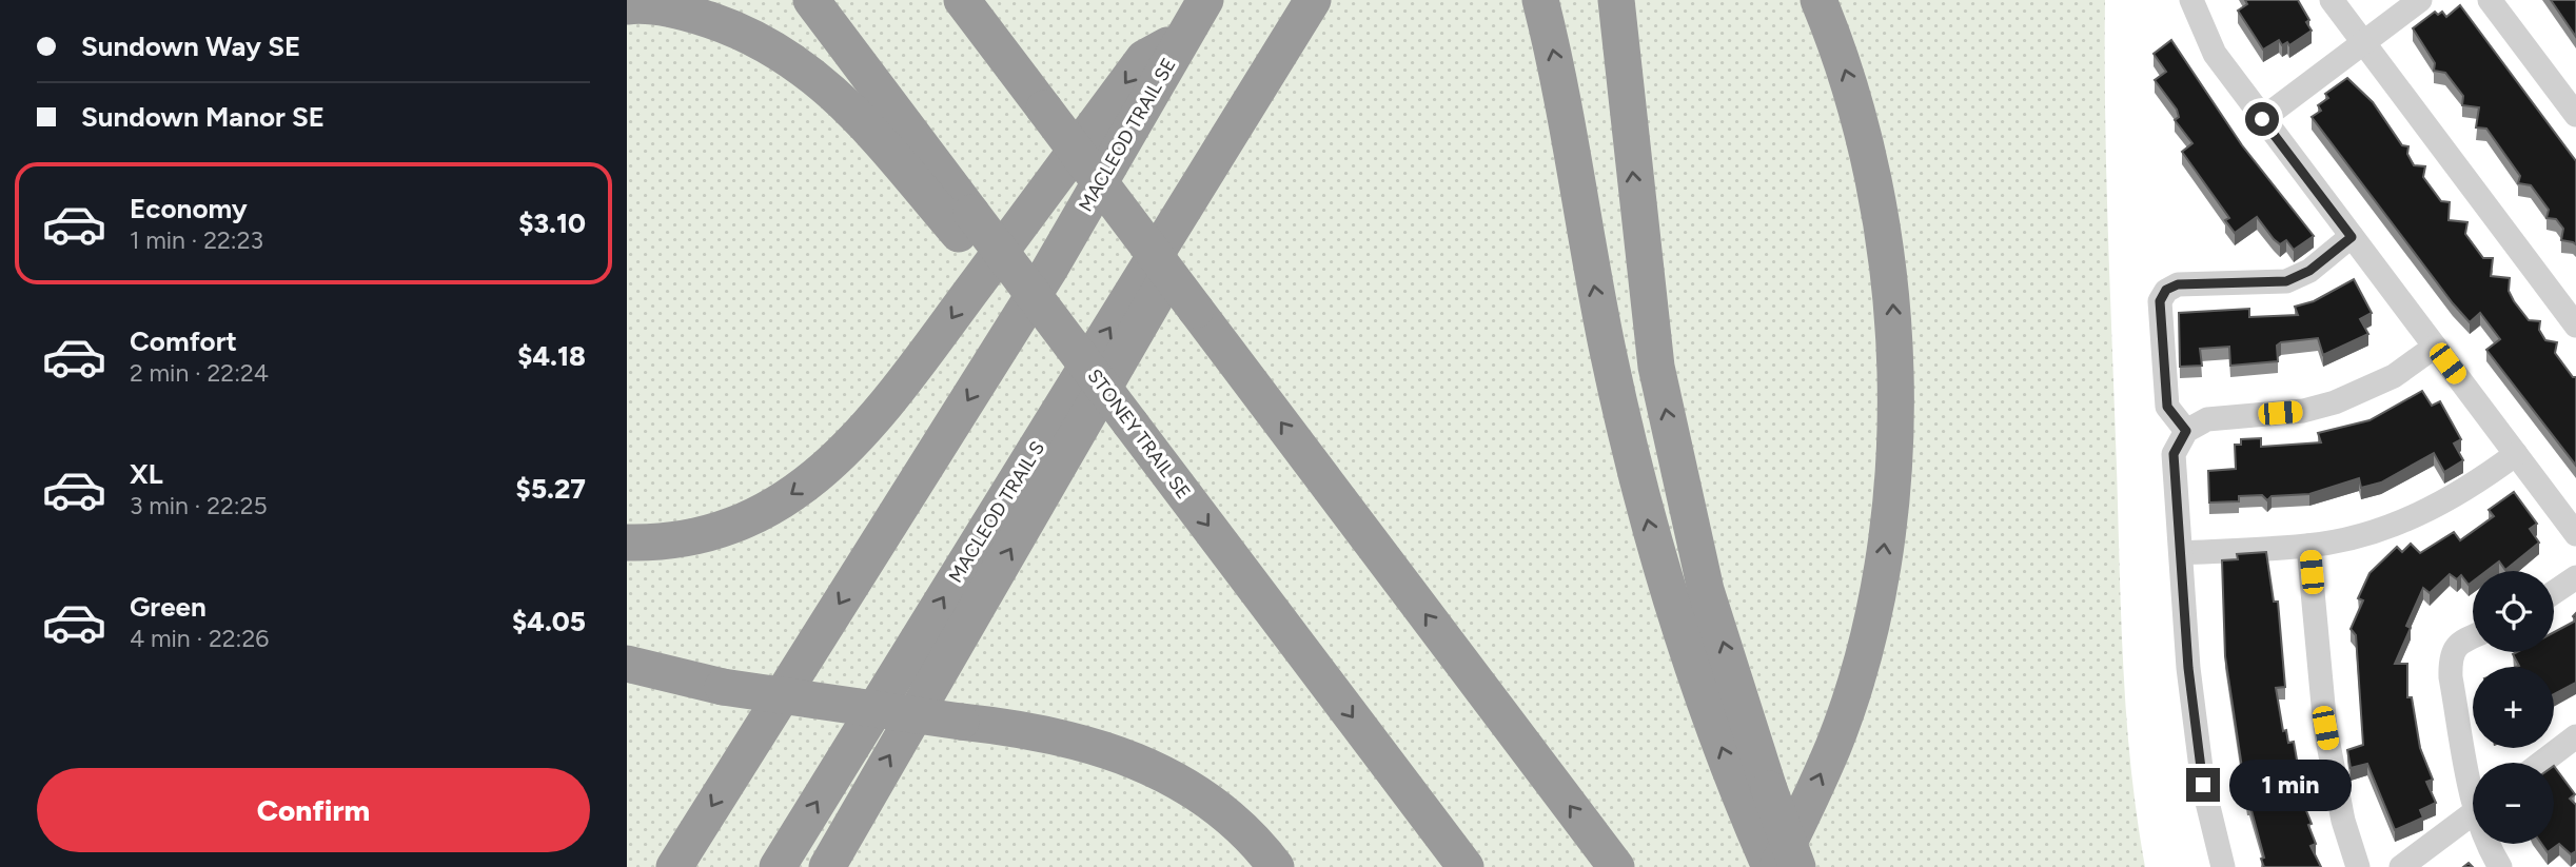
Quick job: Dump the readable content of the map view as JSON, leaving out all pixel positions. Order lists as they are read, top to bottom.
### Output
{
  "streets": {
    "highway": ["MACLEOD TRAIL SE", "STONEY TRAIL SE", "MACLEOD TRAIL S"]
  },
  "page": {
    "banner": ["Sundown Way SE", "Sundown Manor SE"],
    "list": [
      {
        "name": "Economy",
        "note": "1 min · 22:23",
        "value": "$3.10"
      },
      {
        "name": "Comfort",
        "note": "2 min · 22:24",
        "value": "$4.18"
      },
      {
        "name": "XL",
        "note": "3 min · 22:25",
        "value": "$5.27"
      },
      {
        "name": "Green",
        "note": "4 min · 22:26",
        "value": "$4.05"
      }
    ],
    "map_buttons": ["+", "−"],
    "buttons": "Confirm",
    "bubble": "1 min"
  }
}
